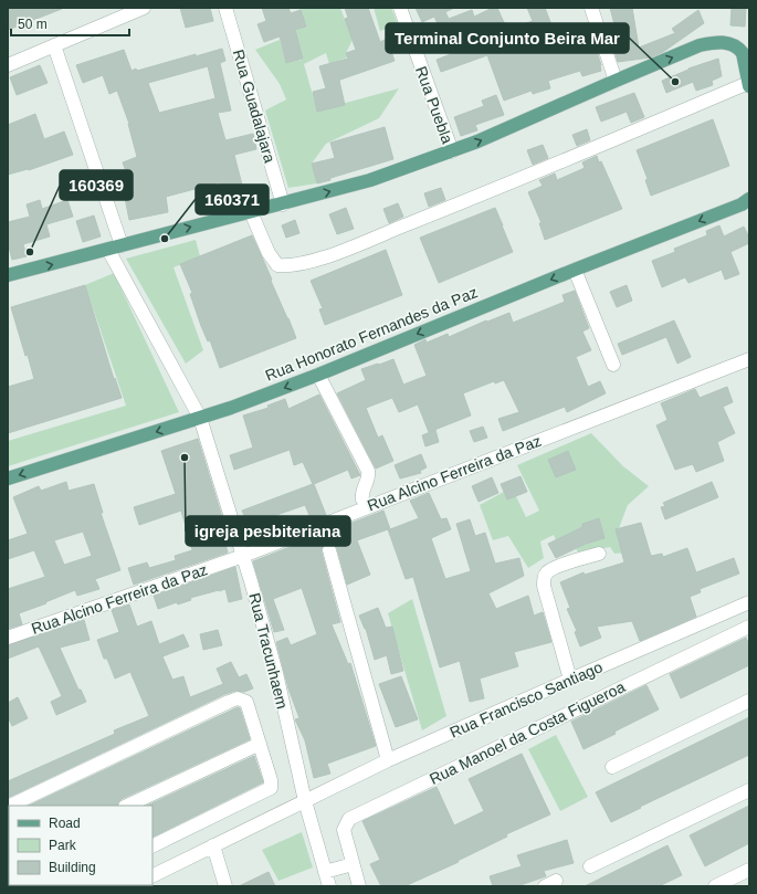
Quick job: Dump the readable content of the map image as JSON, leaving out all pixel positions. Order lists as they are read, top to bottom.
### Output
{
  "streets": {
    "main road": ["Rua Honorato Fernandes da Paz"],
    "street": [
      "Rua Puebla",
      "Rua Guadalajara",
      "Rua Alcino Ferreira da Paz",
      "Rua Tracunhaem",
      "Rua Francisco Santiago",
      "Rua Manoel da Costa Figueroa"
    ]
  },
  "crossings": [
    ["Rua Honorato Fernandes da Paz", "Rua Tracunhaem"],
    ["Rua Alcino Ferreira da Paz", "Rua Tracunhaem"],
    ["Rua Tracunhaem", "Rua Francisco Santiago"]
  ],
  "one_way": ["Rua Honorato Fernandes da Paz"],
  "places": [
    "Terminal Conjunto Beira Mar",
    "160371",
    "160369",
    "igreja pesbiteriana"
  ],
  "legend": ["Road", "Park", "Building"],
  "scale_bar": "50 m"
}
